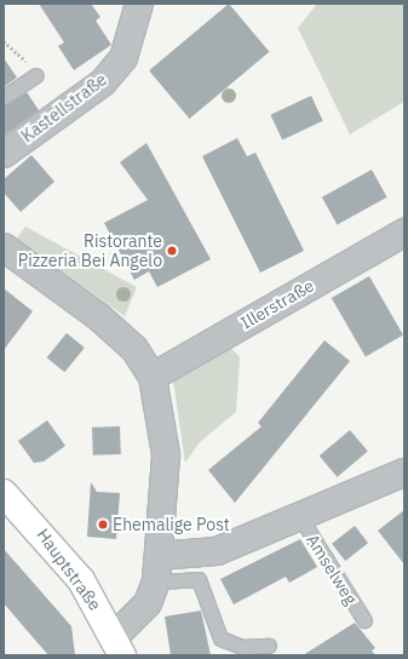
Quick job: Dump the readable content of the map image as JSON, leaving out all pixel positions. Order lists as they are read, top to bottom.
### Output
{
  "streets": {
    "main road": ["Hauptstraße"],
    "street": ["Kastellstraße", "Illerstraße", "Amselweg"]
  },
  "places": ["Ristorante Pizzeria Bei Angelo", "Ehemalige Post"]
}
